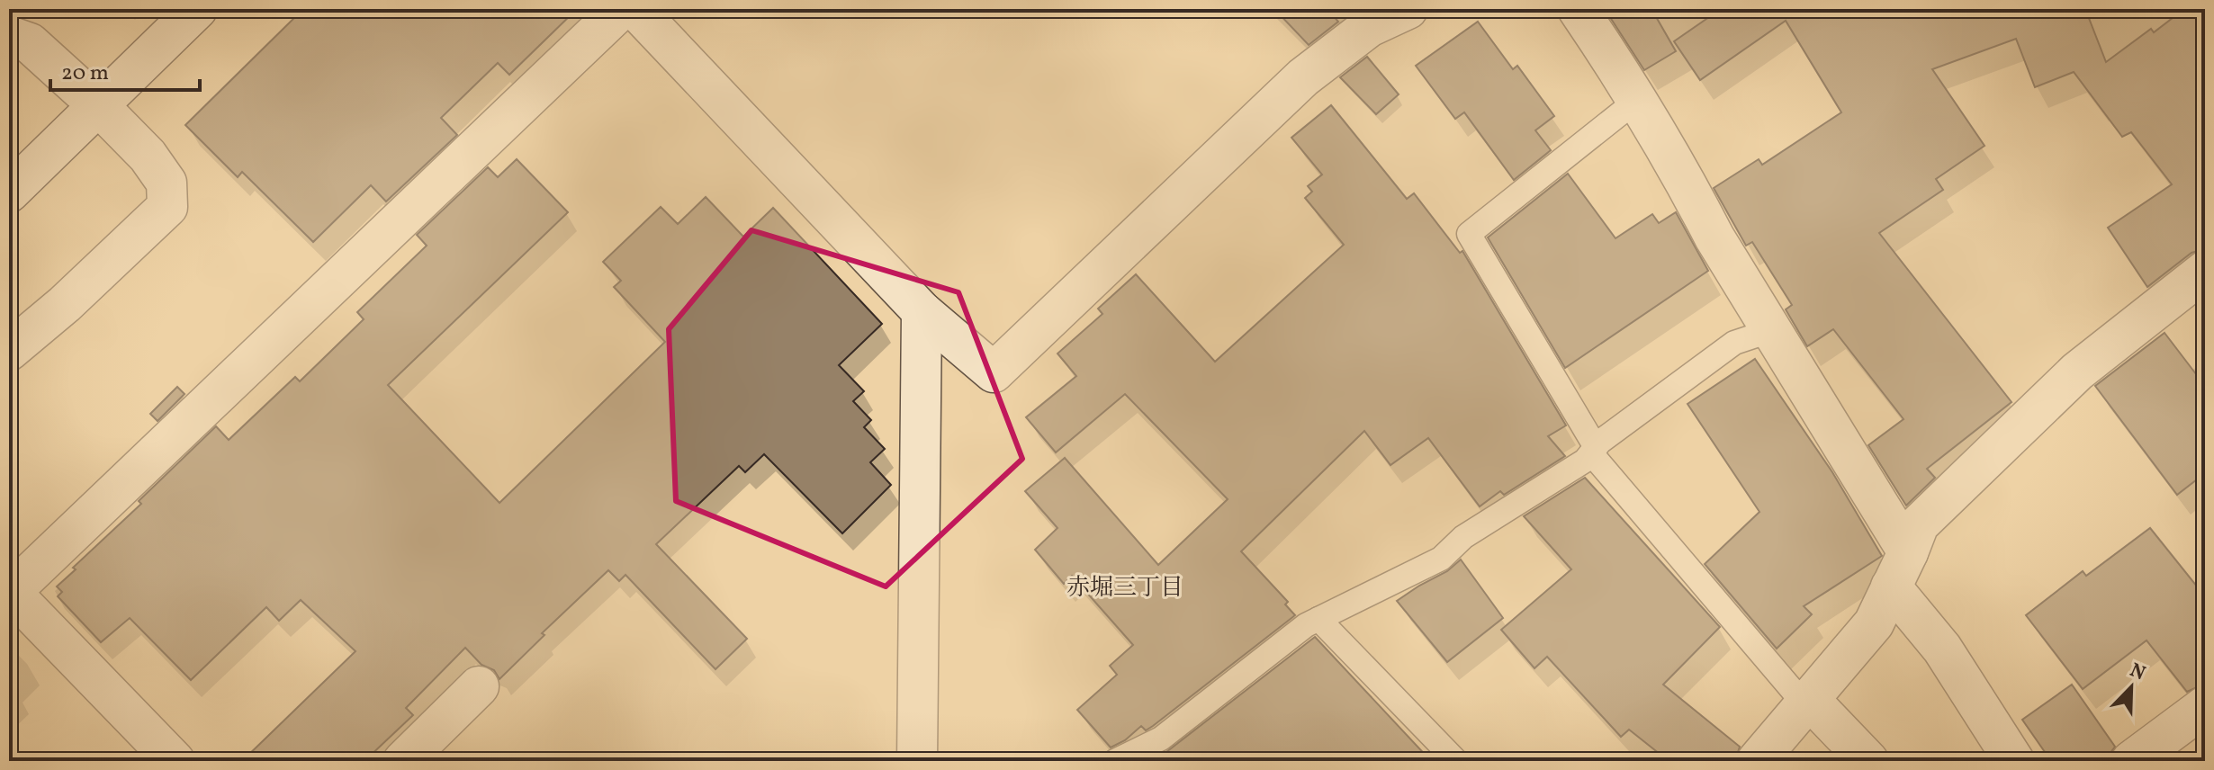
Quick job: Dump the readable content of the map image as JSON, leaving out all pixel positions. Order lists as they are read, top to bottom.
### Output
{
  "districts": ["赤堀三丁目"],
  "scale_bar": "20 m",
  "north": "top right"
}
